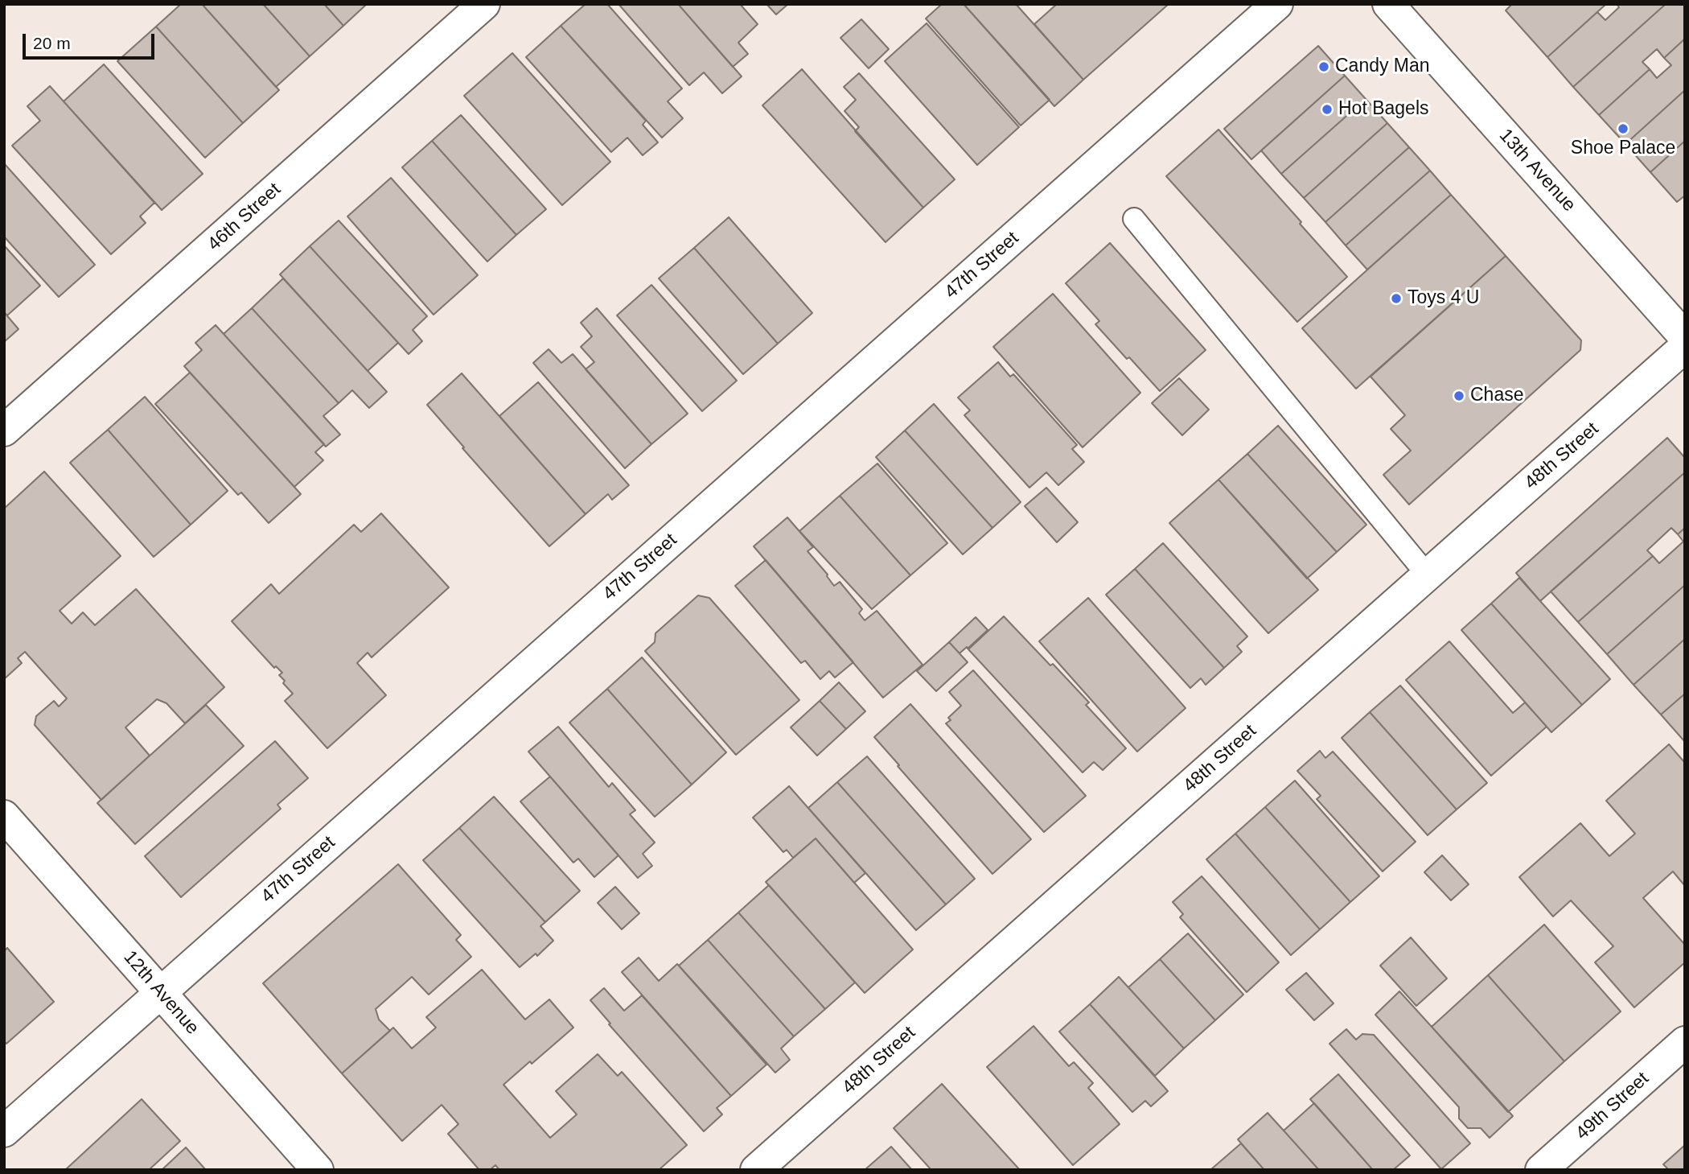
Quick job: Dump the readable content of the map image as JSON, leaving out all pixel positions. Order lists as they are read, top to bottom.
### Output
{
  "streets": {
    "street": [
      "13th Avenue",
      "46th Street",
      "47th Street",
      "48th Street",
      "12th Avenue",
      "49th Street"
    ]
  },
  "crossings": [
    ["47th Street", "12th Avenue"]
  ],
  "places": [
    "Candy Man",
    "Hot Bagels",
    "Shoe Palace",
    "Toys 4 U",
    "Chase"
  ],
  "scale_bar": "20 m"
}
